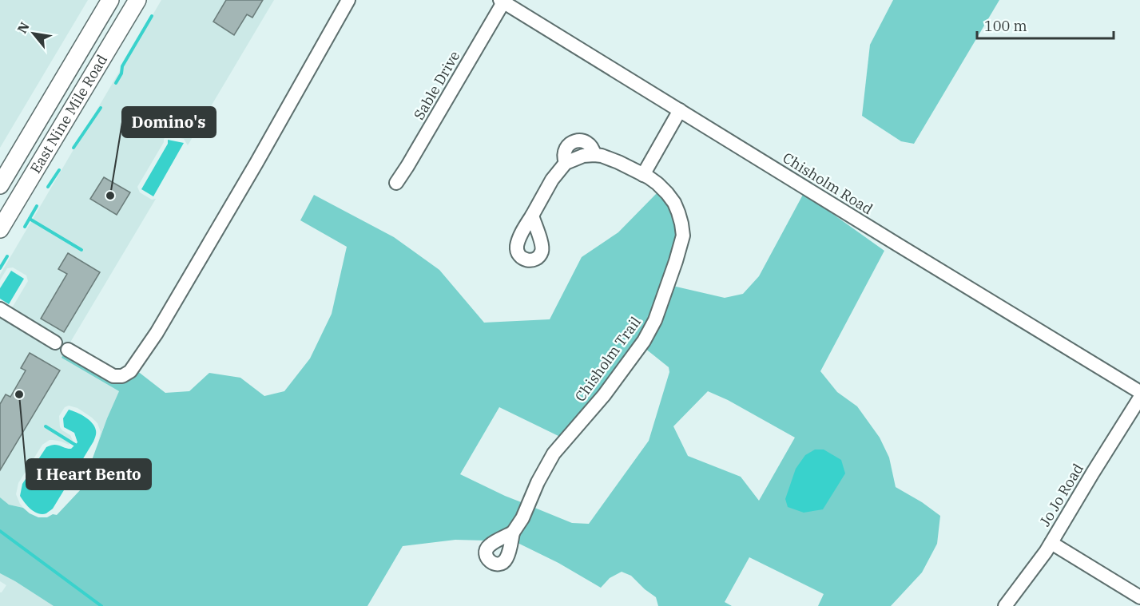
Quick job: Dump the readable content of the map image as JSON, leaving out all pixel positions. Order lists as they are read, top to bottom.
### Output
{
  "streets": {
    "main road": ["East Nine Mile Road"],
    "street": [
      "Sable Drive",
      "Chisholm Road",
      "Chisholm Trail",
      "Jo Jo Road"
    ]
  },
  "crossings": [
    ["Sable Drive", "Chisholm Road"]
  ],
  "places": ["Domino's", "I Heart Bento"],
  "scale_bar": "100 m",
  "north": "top left"
}
